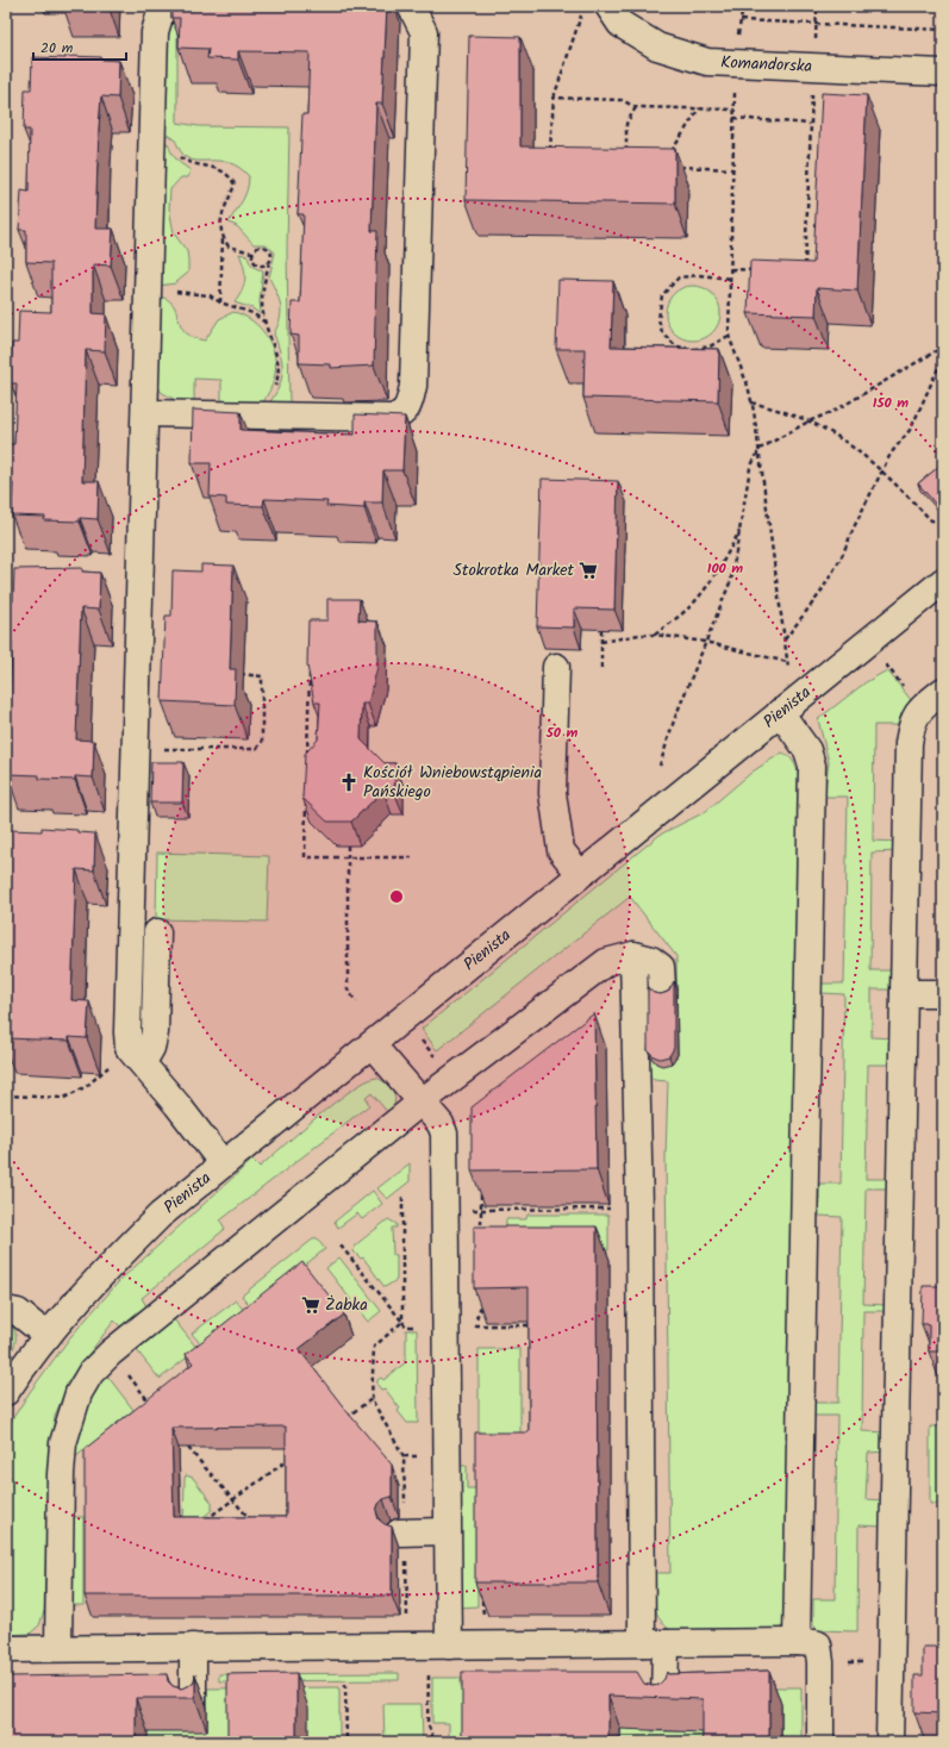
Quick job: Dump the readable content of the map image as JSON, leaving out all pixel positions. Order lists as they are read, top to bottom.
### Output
{
  "streets": {
    "street": ["Komandorska", "Pienista"]
  },
  "places": {
    "supermarket": ["Stokrotka Market", "Żabka"],
    "church": ["Kościół Wniebowstąpienia Pańskiego"]
  },
  "scale_bar": "20 m",
  "rings": ["150 m", "100 m", "50 m"]
}
